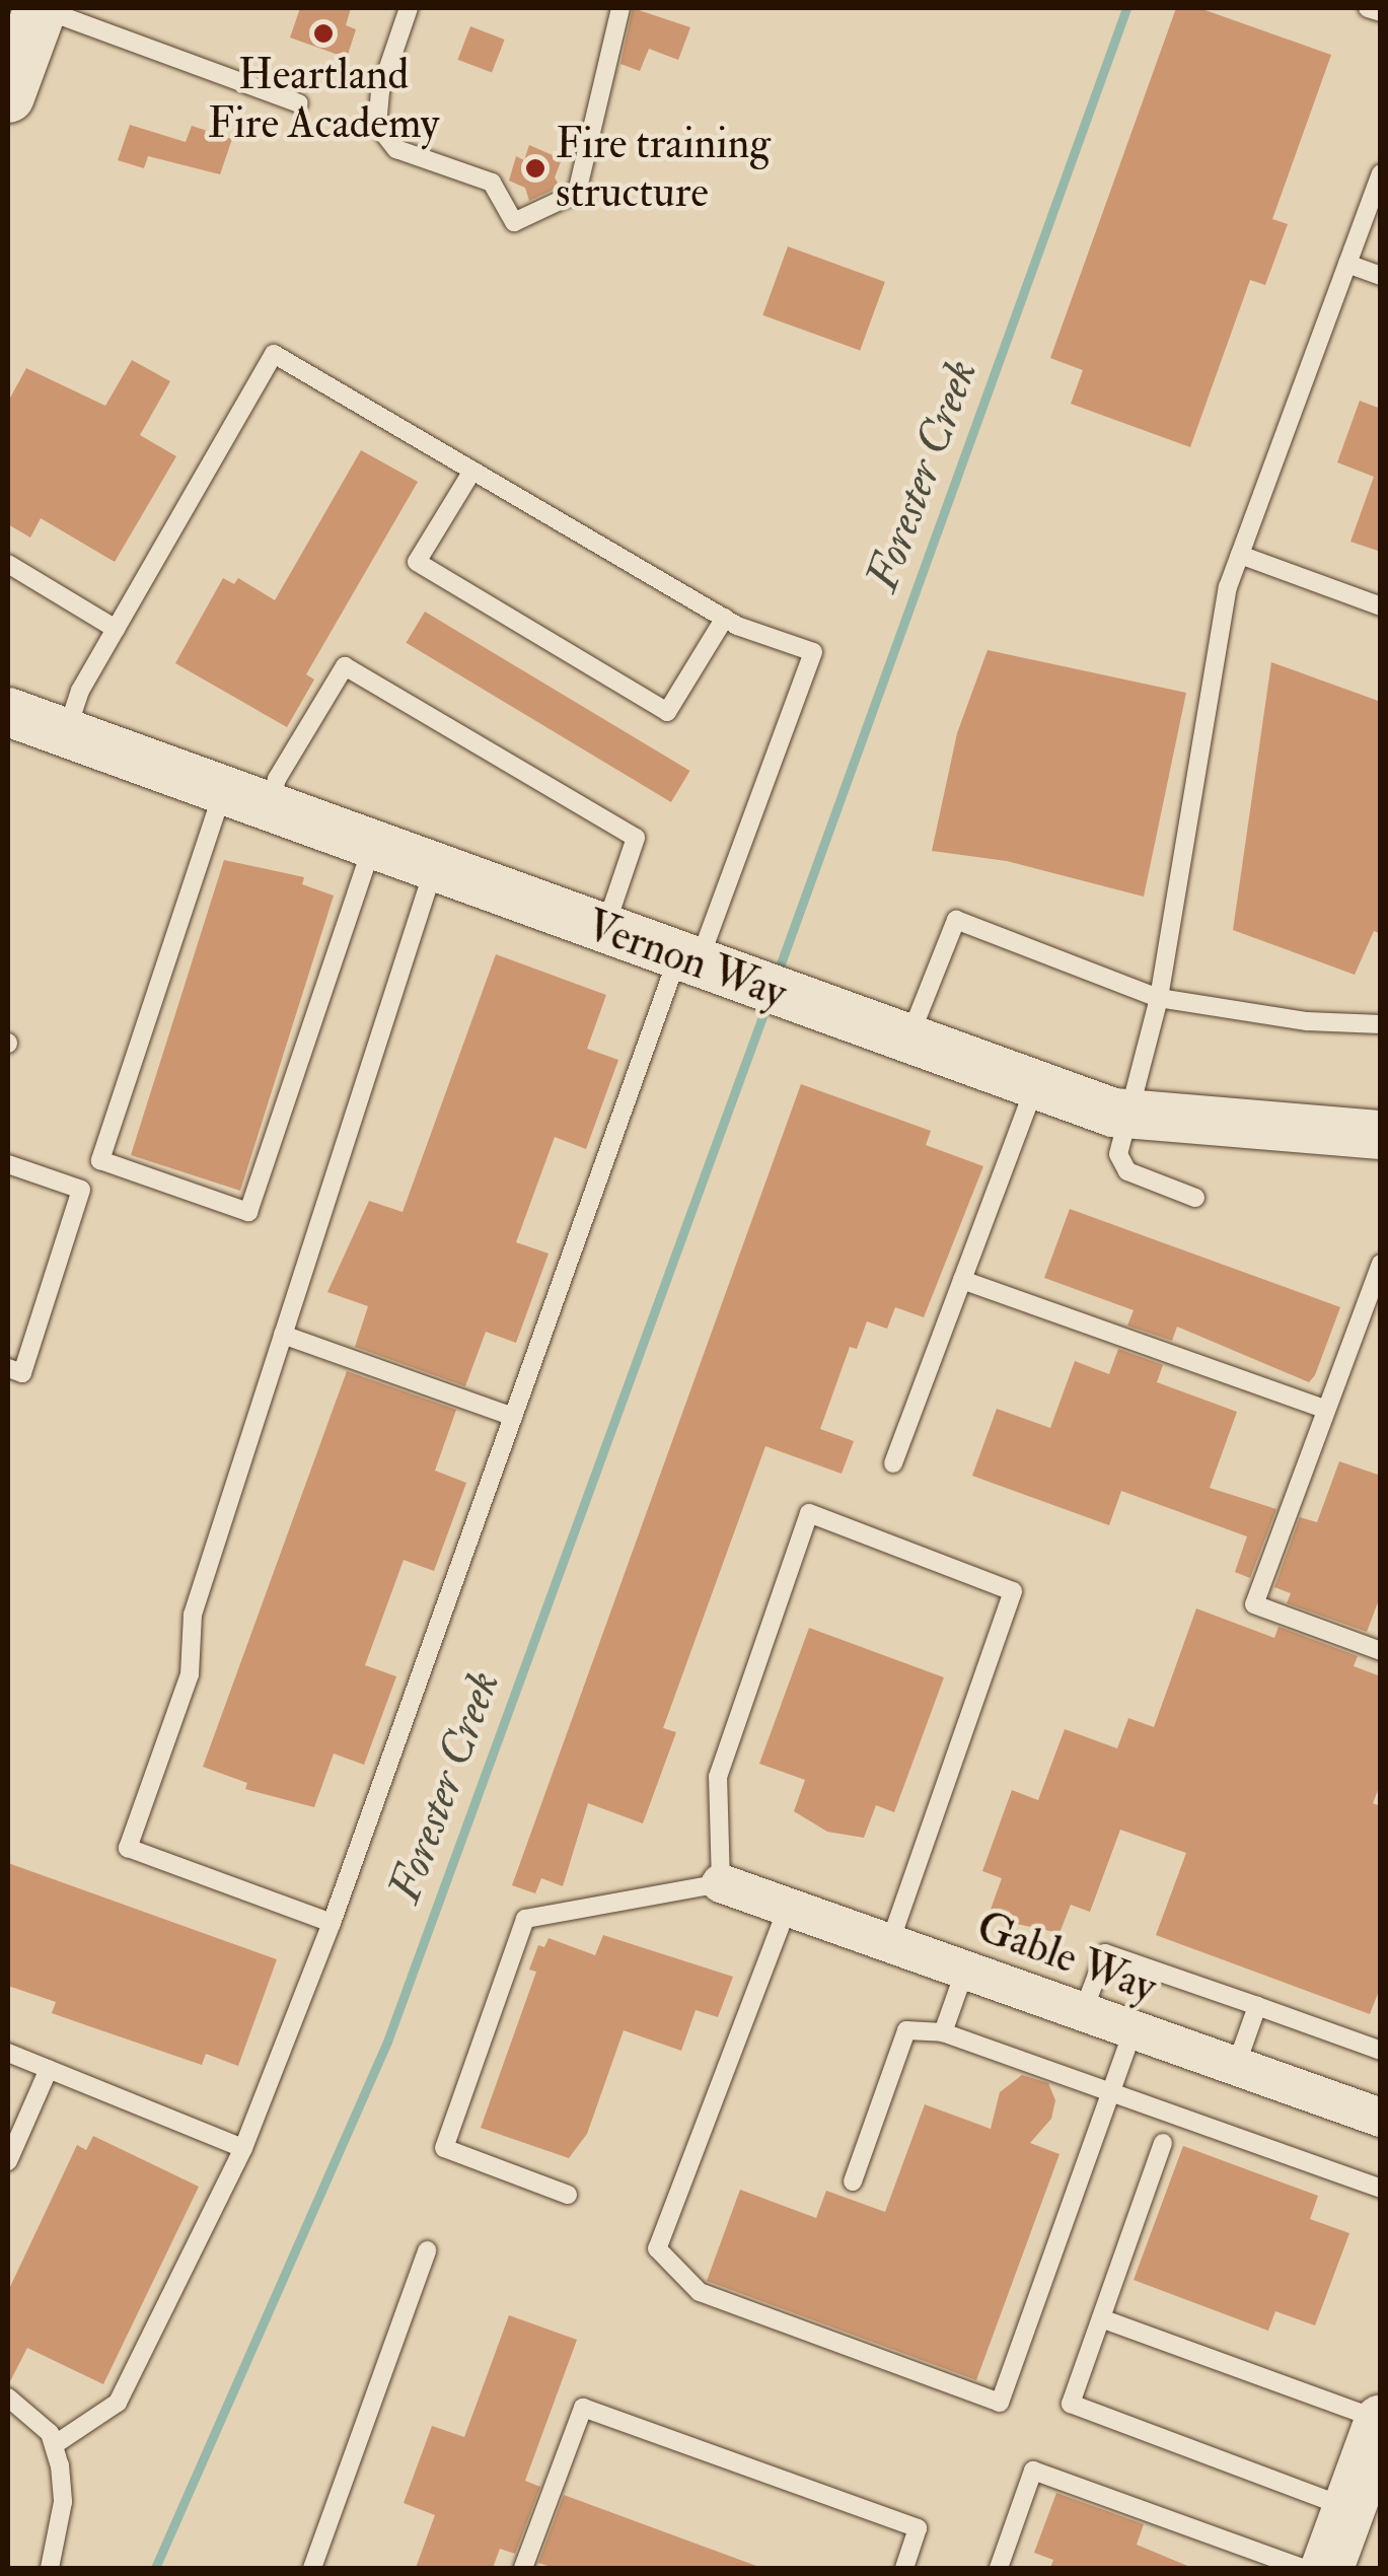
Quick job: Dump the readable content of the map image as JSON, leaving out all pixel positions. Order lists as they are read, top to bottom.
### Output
{
  "streets": {
    "street": ["Vernon Way", "Gable Way"]
  },
  "water": ["Forester Creek"],
  "places": ["Heartland Fire Academy", "Fire training structure"]
}
